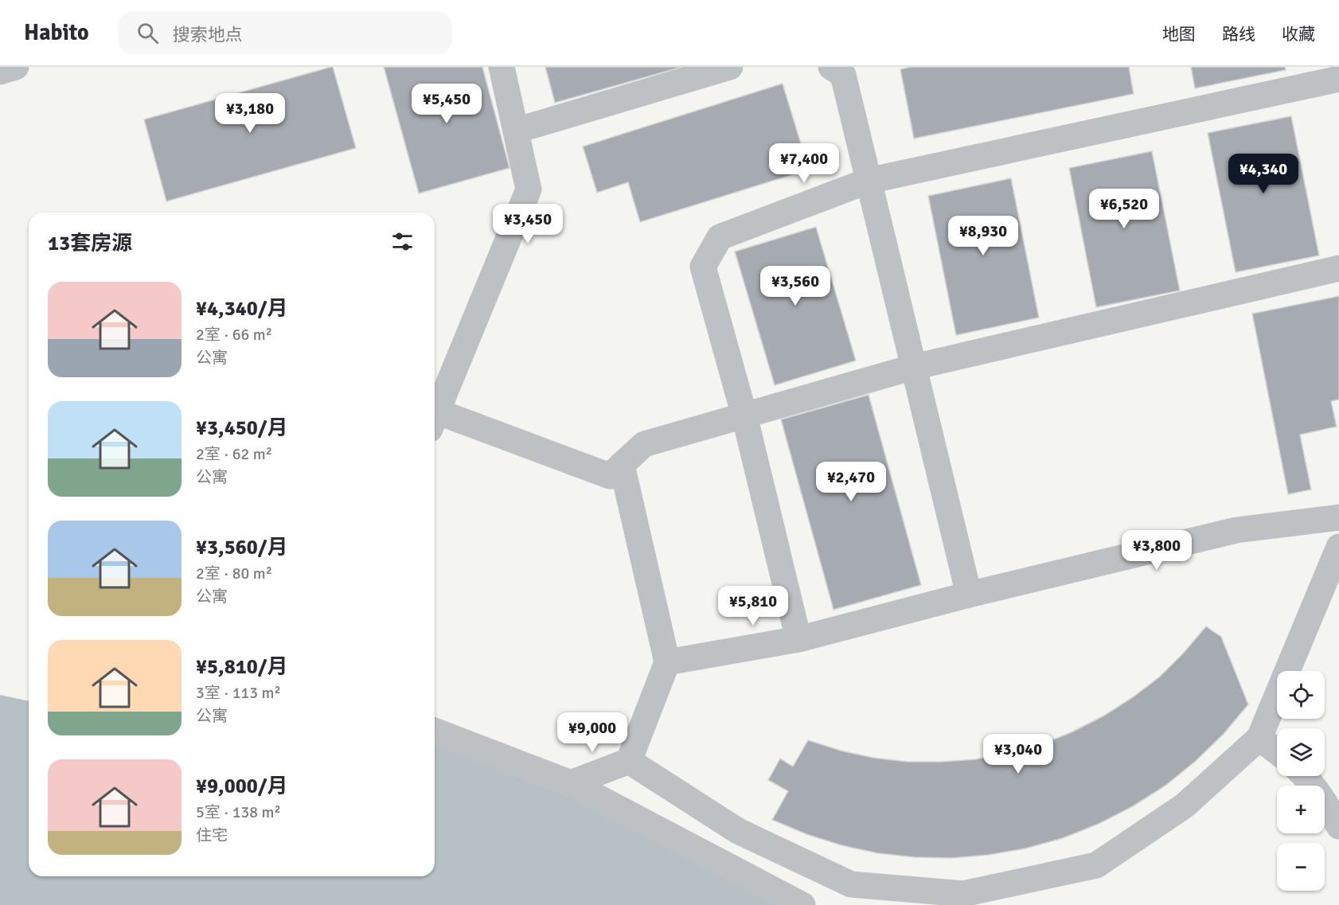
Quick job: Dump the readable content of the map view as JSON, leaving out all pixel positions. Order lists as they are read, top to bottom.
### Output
{
  "page": {
    "header": "Habito",
    "search": "搜索地点",
    "nav": ["地图", "路线", "收藏"],
    "price": [
      "¥5,450",
      "¥3,180",
      "¥7,400",
      "¥4,340",
      "¥6,520",
      "¥3,450",
      "¥8,930",
      "¥3,560",
      "¥2,470",
      "¥3,800",
      "¥5,810",
      "¥9,000",
      "¥3,040"
    ],
    "heading": "13套房源",
    "list": [
      {
        "name": "¥4,340/月",
        "note": "2室 · 66 m² · 公寓"
      },
      {
        "name": "¥3,450/月",
        "note": "2室 · 62 m² · 公寓"
      },
      {
        "name": "¥3,560/月",
        "note": "2室 · 80 m² · 公寓"
      },
      {
        "name": "¥5,810/月",
        "note": "3室 · 113 m² · 公寓"
      },
      {
        "name": "¥9,000/月",
        "note": "5室 · 138 m² · 住宅"
      }
    ],
    "map_buttons": ["+", "−"]
  }
}
